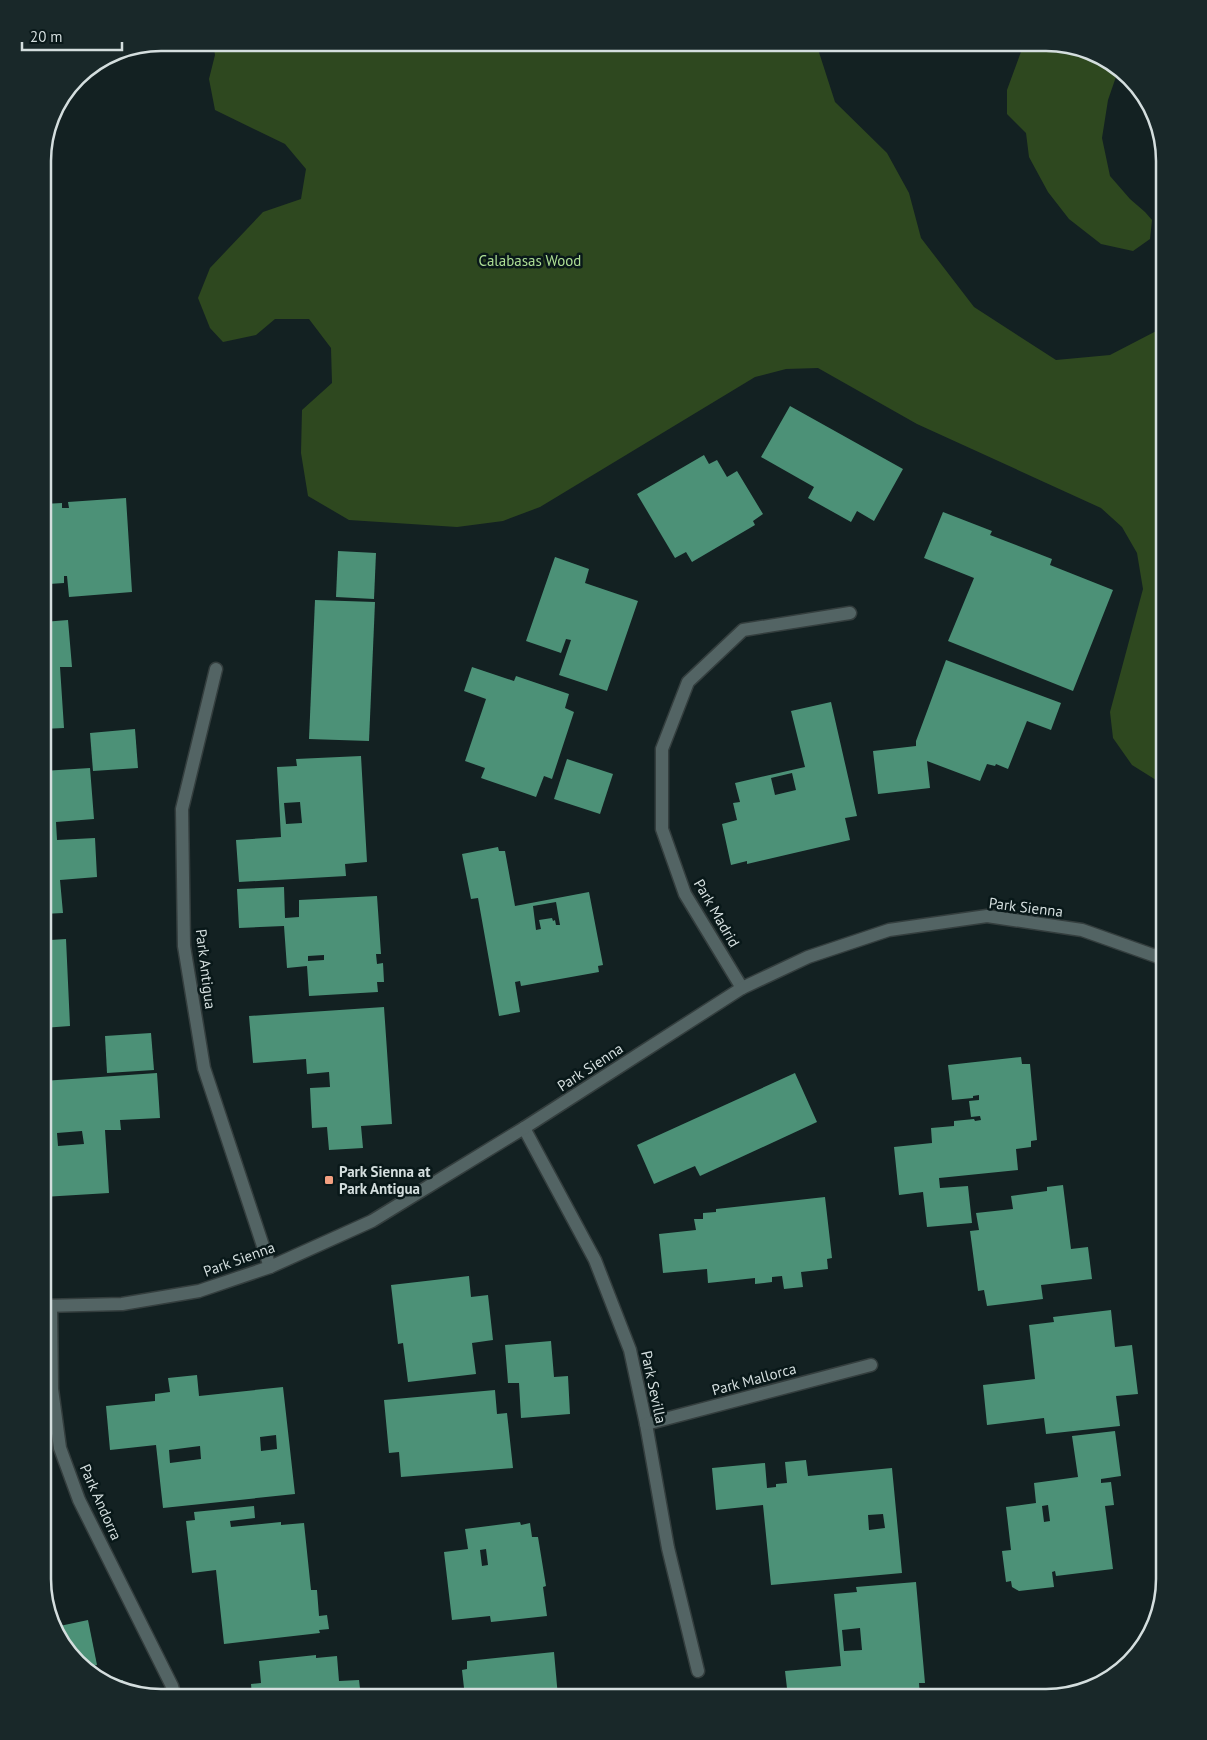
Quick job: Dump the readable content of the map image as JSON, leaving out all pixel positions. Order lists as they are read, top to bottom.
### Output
{
  "streets": {
    "street": [
      "Park Sienna",
      "Park Madrid",
      "Park Antigua",
      "Park Mallorca",
      "Park Sevilla",
      "Park Andorra"
    ]
  },
  "crossings": [
    ["Park Sienna", "Park Madrid"],
    ["Park Sienna", "Park Antigua"],
    ["Park Sienna", "Park Sevilla"],
    ["Park Mallorca", "Park Sevilla"]
  ],
  "parks": ["Calabasas Wood"],
  "places": {
    "transit": ["Park Sienna at Park Antigua"]
  },
  "scale_bar": "20 m"
}
